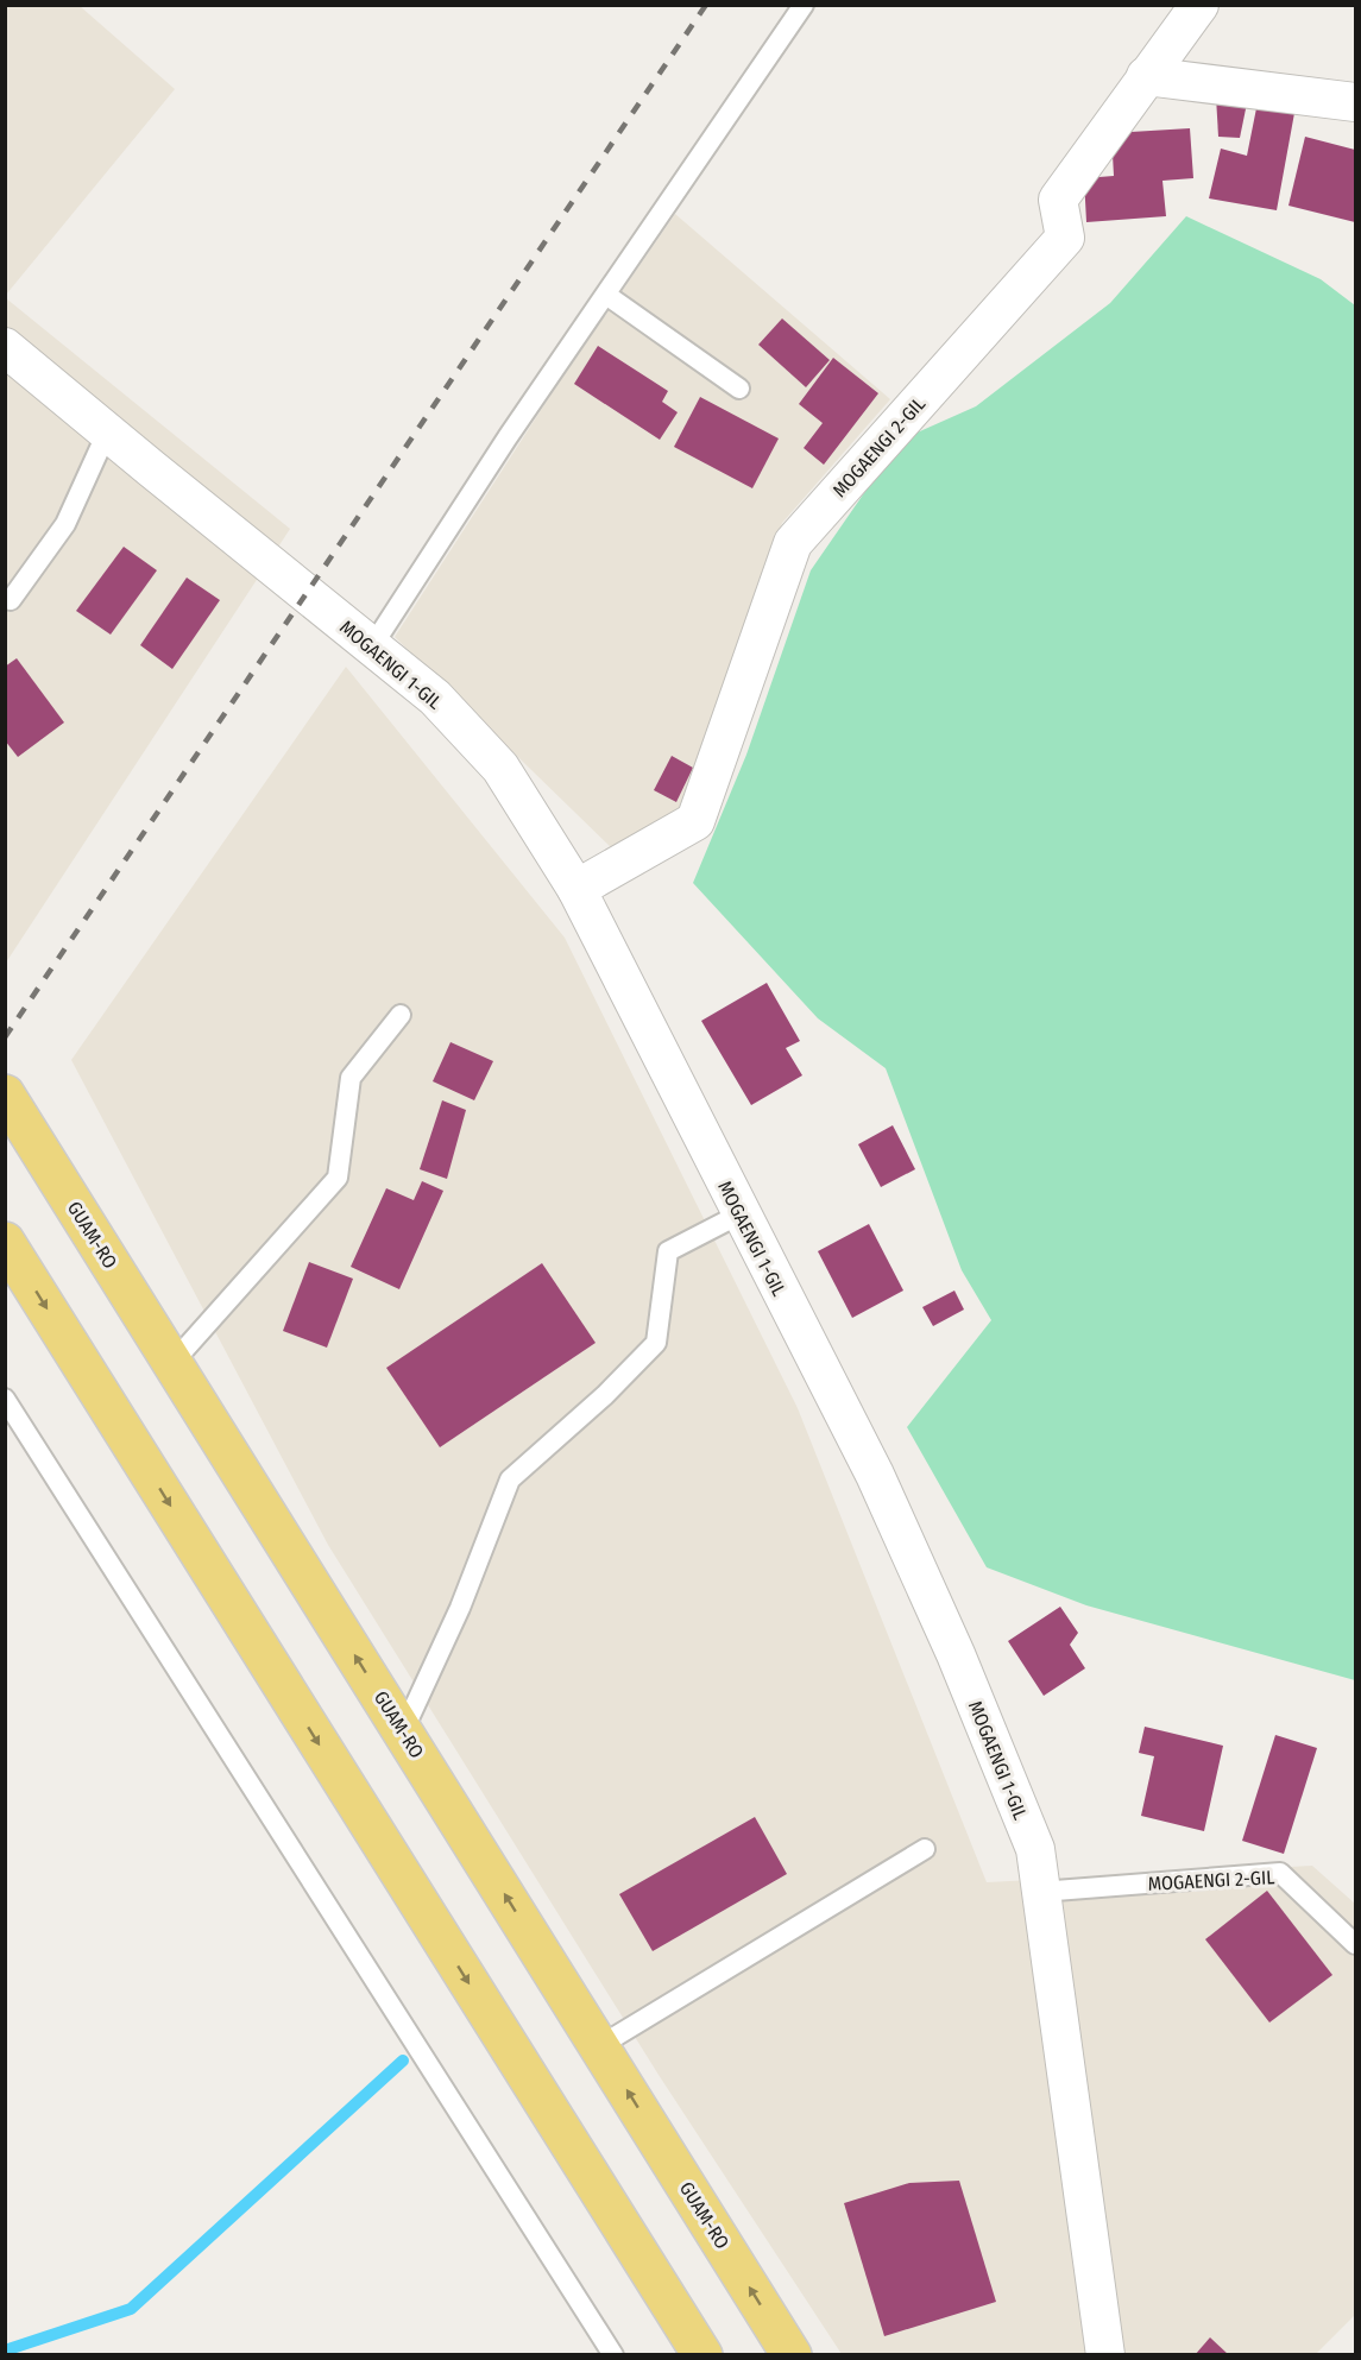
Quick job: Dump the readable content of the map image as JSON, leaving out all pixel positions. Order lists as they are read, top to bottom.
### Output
{
  "streets": {
    "main road": ["GUAM-RO"],
    "street": ["MOGAENGI 2-GIL", "MOGAENGI 1-GIL"]
  },
  "crossings": [
    ["MOGAENGI 2-GIL", "MOGAENGI 1-GIL"]
  ]
}
